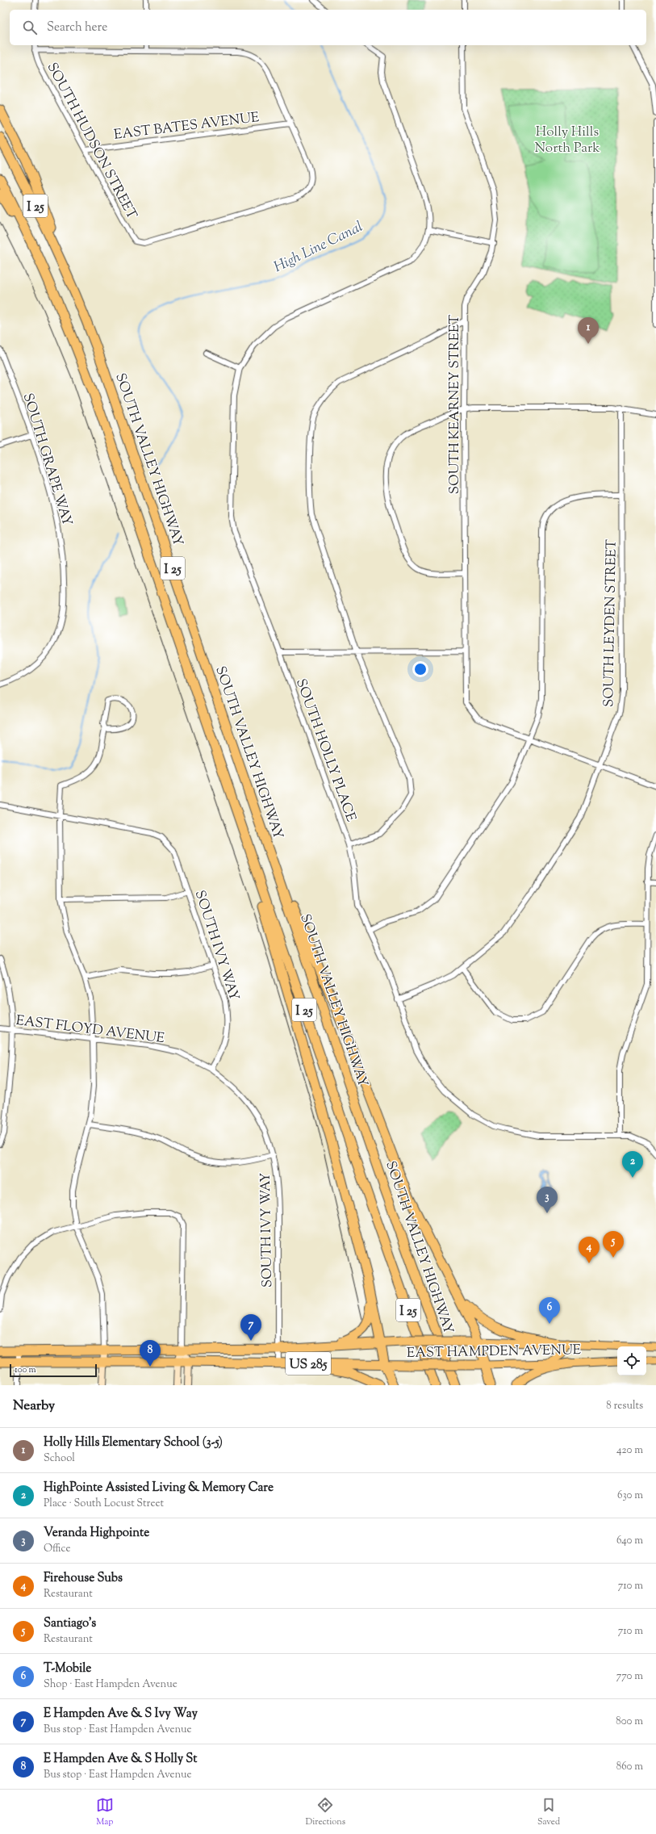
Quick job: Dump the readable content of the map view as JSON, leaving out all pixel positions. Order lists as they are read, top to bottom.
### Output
{
  "streets": {
    "highway": [
      "I 25",
      "SOUTH VALLEY HIGHWAY",
      "EAST HAMPDEN AVENUE",
      "US 285"
    ],
    "street": [
      "EAST BATES AVENUE",
      "SOUTH HUDSON STREET",
      "SOUTH KEARNEY STREET",
      "SOUTH GRAPE WAY",
      "SOUTH LEYDEN STREET",
      "SOUTH HOLLY PLACE",
      "SOUTH IVY WAY",
      "EAST FLOYD AVENUE"
    ]
  },
  "crossings": [
    ["EAST BATES AVENUE", "SOUTH HUDSON STREET"],
    ["SOUTH KEARNEY STREET", "SOUTH LEYDEN STREET"],
    ["SOUTH LEYDEN STREET", "SOUTH HOLLY PLACE"],
    ["SOUTH IVY WAY", "EAST FLOYD AVENUE"],
    ["SOUTH IVY WAY", "EAST HAMPDEN AVENUE"]
  ],
  "water": ["High Line Canal"],
  "parks": ["Holly Hills North Park"],
  "scale_bar": "100 m",
  "page": {
    "search": "Search here",
    "pins": [
      "1",
      "2",
      "3",
      "5",
      "4",
      "6",
      "7",
      "8"
    ],
    "scale": "100 m",
    "heading": ["Nearby", "8 results"],
    "list": [
      {
        "mark": "1",
        "name": "Holly Hills Elementary School (3-5)",
        "note": "School",
        "value": "420 m"
      },
      {
        "mark": "2",
        "name": "HighPointe Assisted Living & Memory Care",
        "note": "Place · South Locust Street",
        "value": "630 m"
      },
      {
        "mark": "3",
        "name": "Veranda Highpointe",
        "note": "Office",
        "value": "640 m"
      },
      {
        "mark": "4",
        "name": "Firehouse Subs",
        "note": "Restaurant",
        "value": "710 m"
      },
      {
        "mark": "5",
        "name": "Santiago’s",
        "note": "Restaurant",
        "value": "710 m"
      },
      {
        "mark": "6",
        "name": "T-Mobile",
        "note": "Shop · East Hampden Avenue",
        "value": "770 m"
      },
      {
        "mark": "7",
        "name": "E Hampden Ave & S Ivy Way",
        "note": "Bus stop · East Hampden Avenue",
        "value": "800 m"
      },
      {
        "mark": "8",
        "name": "E Hampden Ave & S Holly St",
        "note": "Bus stop · East Hampden Avenue",
        "value": "860 m"
      }
    ],
    "nav": ["Map", "Directions", "Saved"]
  }
}
